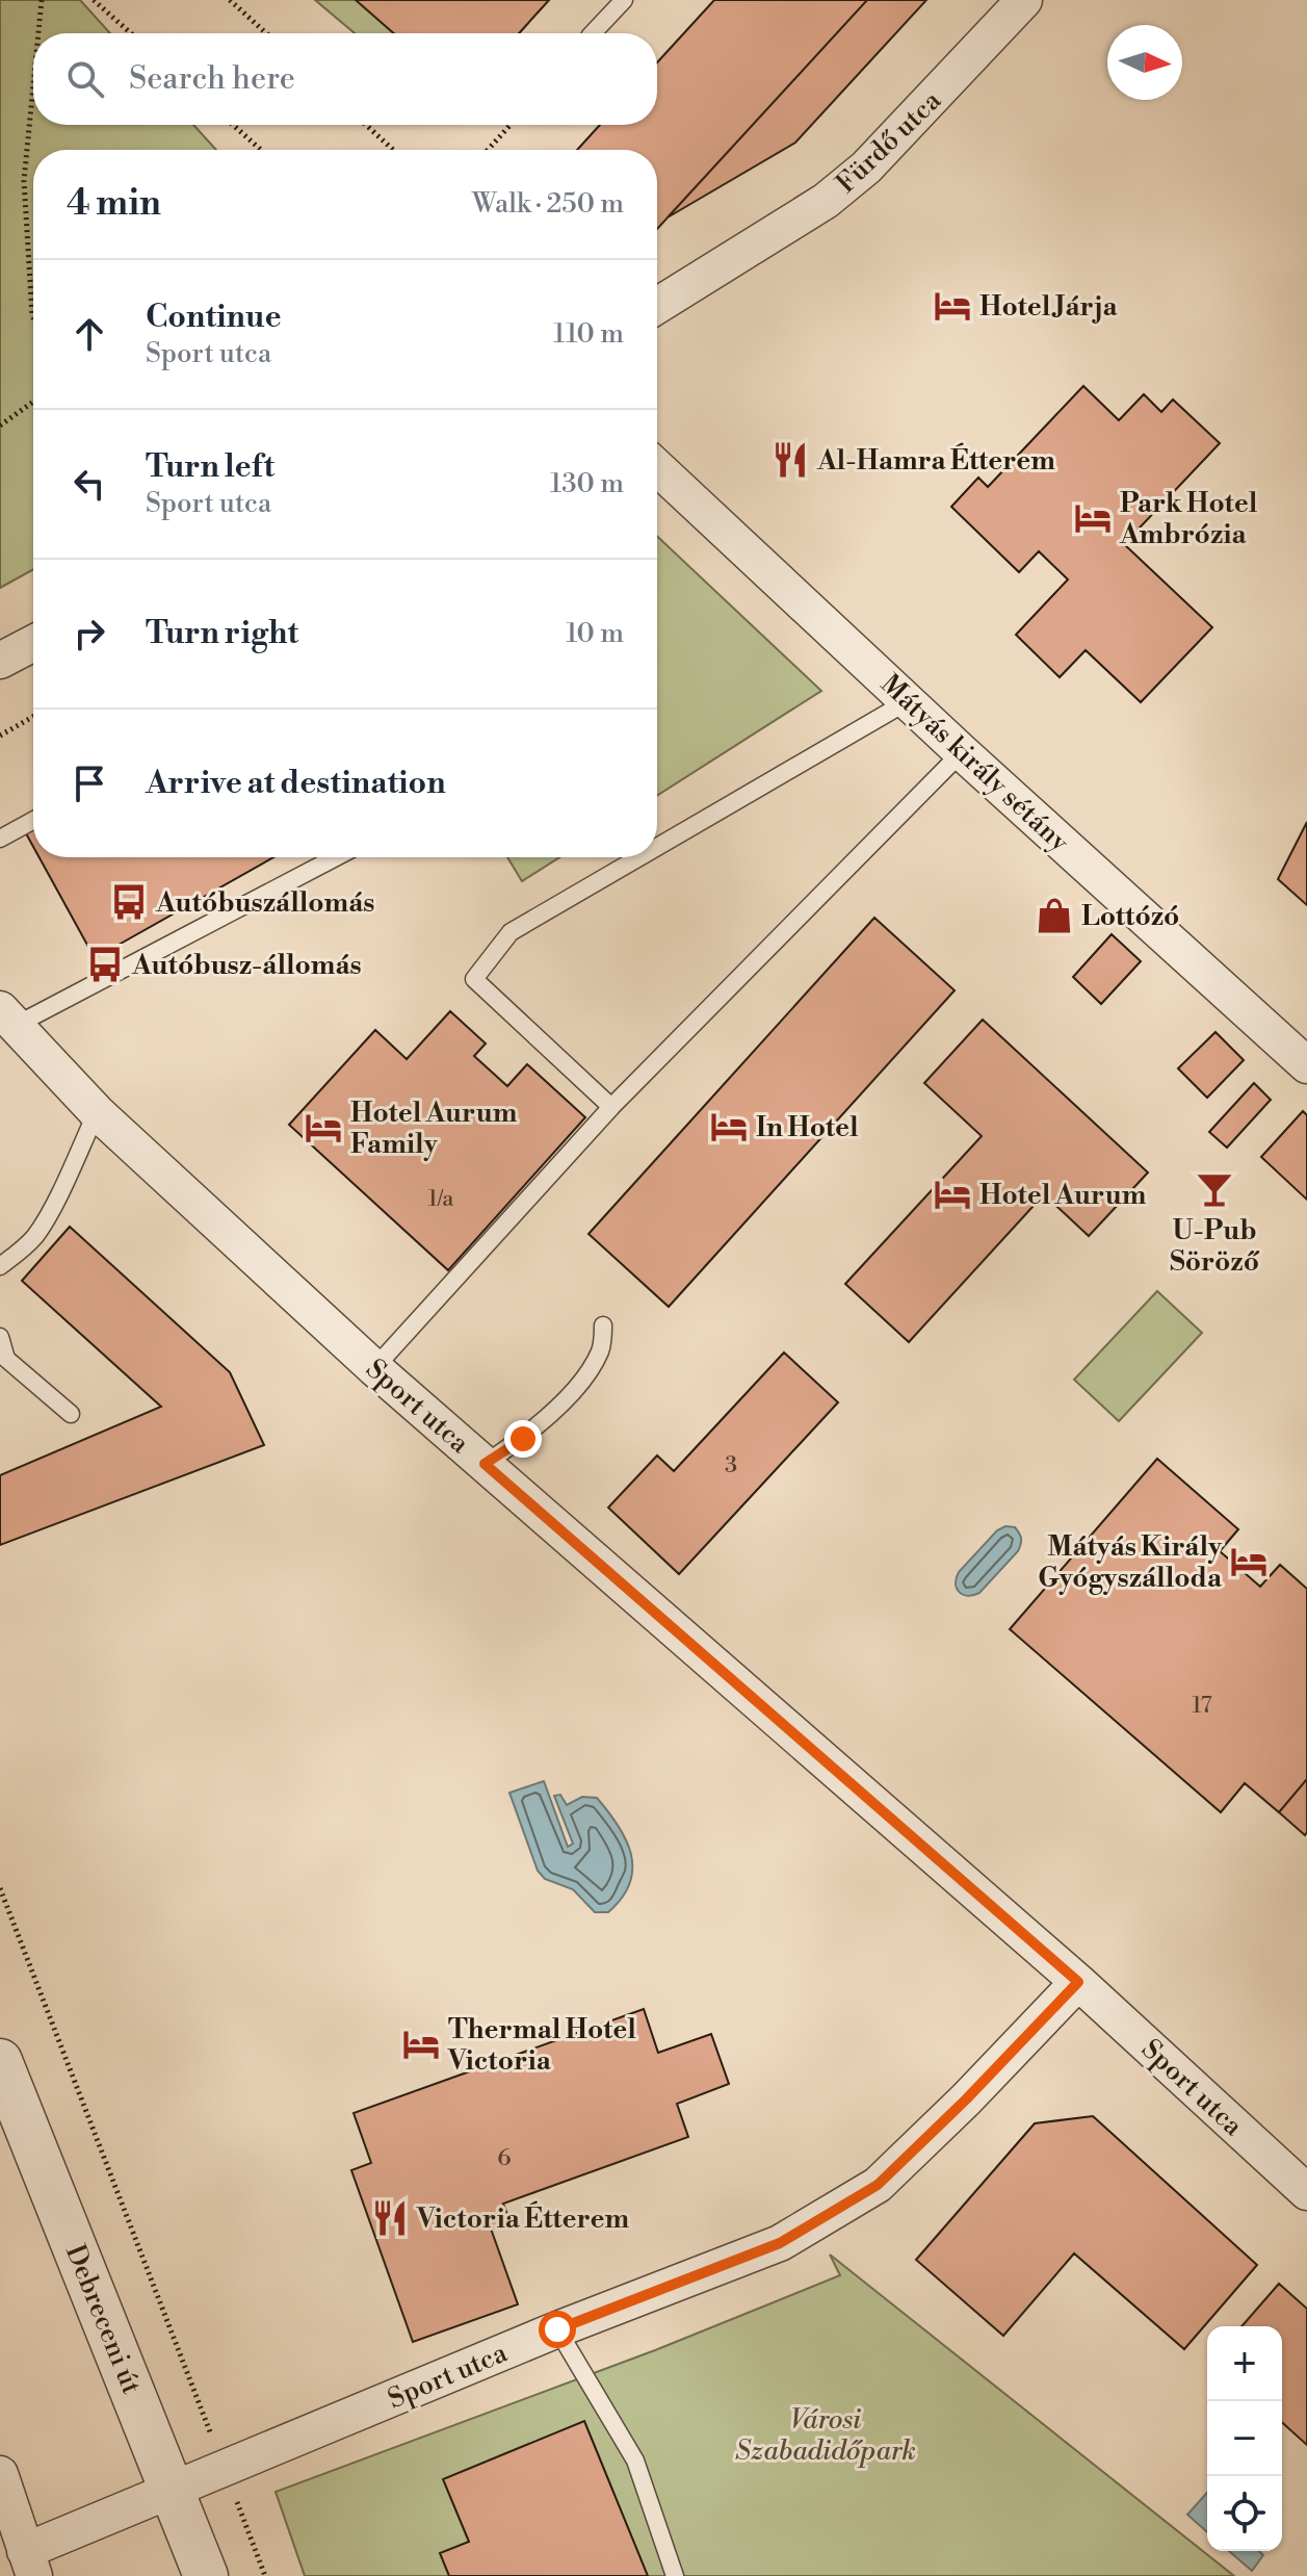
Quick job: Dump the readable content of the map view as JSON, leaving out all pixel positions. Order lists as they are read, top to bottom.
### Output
{
  "streets": {
    "street": [
      "Fürdő utca",
      "Mátyás király sétány",
      "Sport utca",
      "Debreceni út"
    ]
  },
  "crossings": [
    ["Sport utca", "Debreceni út"]
  ],
  "parks": ["Városi Szabadidőpark"],
  "places": {
    "hotel": [
      "Hotel Járja",
      "Park Hotel Ambrózia",
      "In Hotel",
      "Hotel Aurum Family",
      "Hotel Aurum",
      "Mátyás Király Gyógyszálloda",
      "Thermal Hotel Victoria"
    ],
    "restaurant": ["Al-Hamra Étterem", "Victoria Étterem"],
    "bus stop": ["Autóbuszállomás", "Autóbusz-állomás"],
    "shop": ["Lottózó"],
    "bar": ["U-Pub Söröző"]
  },
  "house_numbers": [
    "1/a",
    "3",
    "17",
    "6"
  ],
  "north": "right",
  "page": {
    "search": "Search here",
    "heading": ["4 min", "Walk · 250 m"],
    "list": [
      ["Continue", "Sport utca", "110 m"],
      ["Turn left", "Sport utca", "130 m"],
      ["Turn right", "10 m"],
      "Arrive at destination"
    ],
    "map_buttons": ["+", "−"]
  }
}
